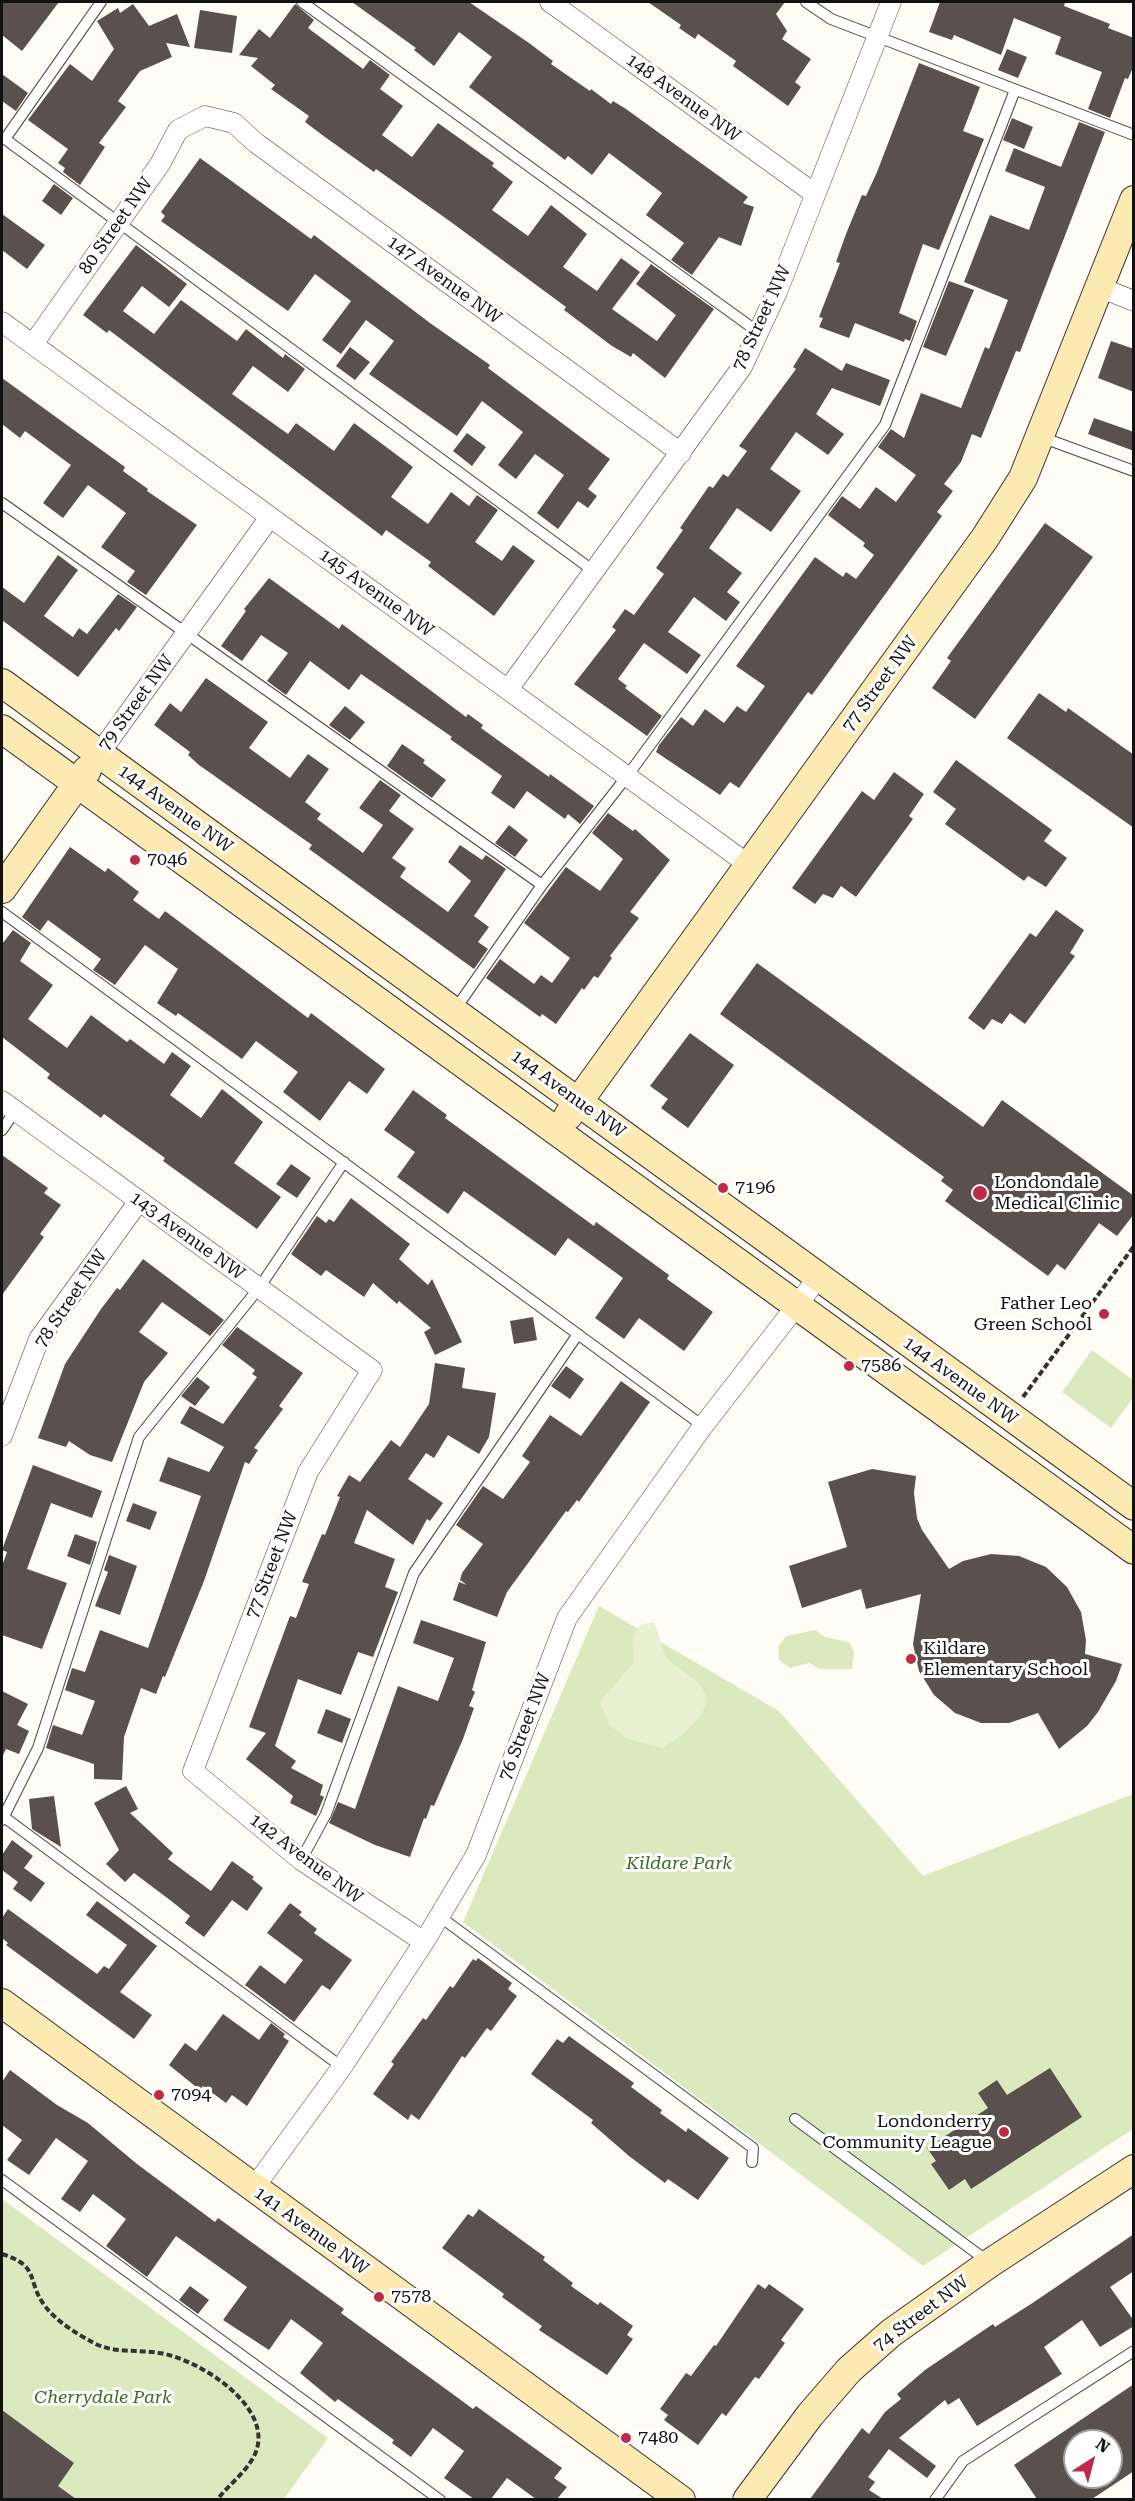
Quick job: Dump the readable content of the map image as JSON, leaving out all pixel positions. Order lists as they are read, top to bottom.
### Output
{
  "streets": {
    "street": [
      "148 Avenue NW",
      "80 Street NW",
      "147 Avenue NW",
      "78 Street NW",
      "145 Avenue NW",
      "77 Street NW",
      "79 Street NW",
      "144 Avenue NW",
      "143 Avenue NW",
      "76 Street NW",
      "142 Avenue NW",
      "141 Avenue NW",
      "74 Street NW"
    ]
  },
  "crossings": [
    ["148 Avenue NW", "78 Street NW"],
    ["80 Street NW", "147 Avenue NW"],
    ["80 Street NW", "145 Avenue NW"],
    ["147 Avenue NW", "78 Street NW"],
    ["78 Street NW", "145 Avenue NW"],
    ["78 Street NW", "143 Avenue NW"],
    ["145 Avenue NW", "77 Street NW"],
    ["145 Avenue NW", "79 Street NW"],
    ["77 Street NW", "144 Avenue NW"],
    ["77 Street NW", "143 Avenue NW"],
    ["77 Street NW", "142 Avenue NW"],
    ["79 Street NW", "144 Avenue NW"],
    ["144 Avenue NW", "76 Street NW"],
    ["76 Street NW", "142 Avenue NW"],
    ["76 Street NW", "141 Avenue NW"]
  ],
  "parks": ["Kildare Park", "Cherrydale Park"],
  "places": [
    "7046",
    "7196",
    "Londondale Medical Clinic",
    "Father Leo Green School",
    "7586",
    "Kildare Elementary School",
    "7094",
    "Londonderry Community League",
    "7578",
    "7480"
  ],
  "north": "top right"
}
